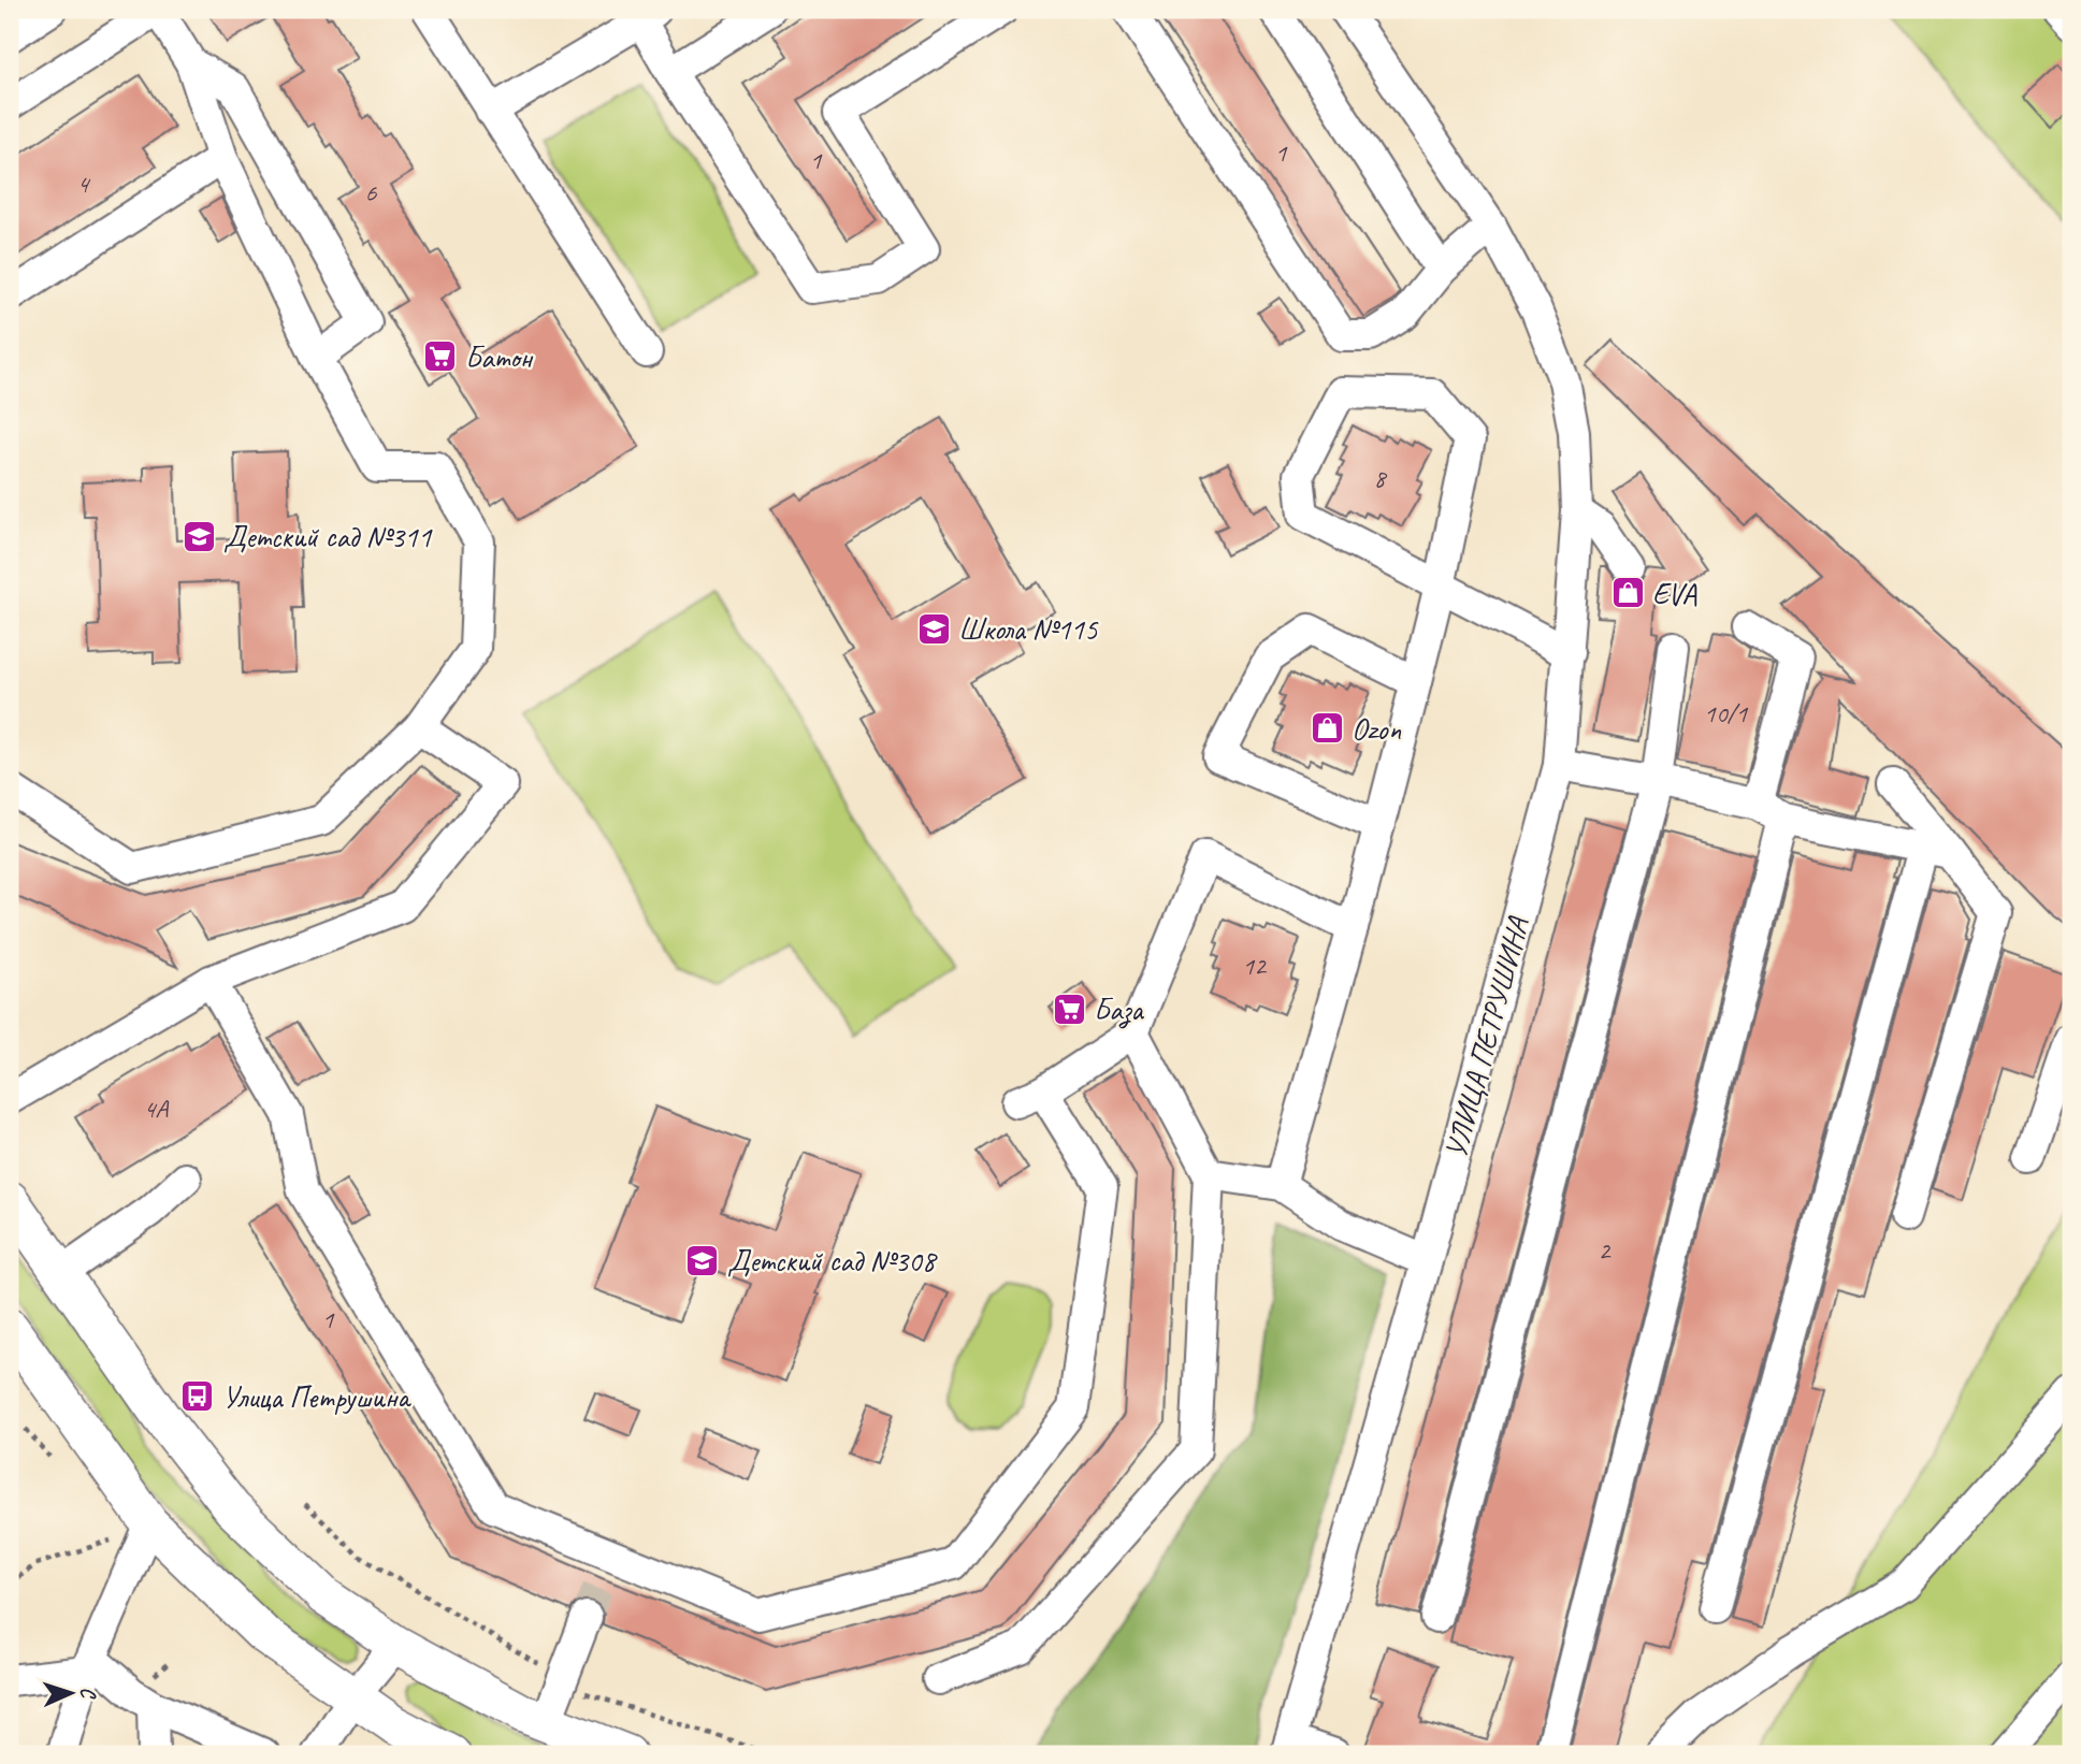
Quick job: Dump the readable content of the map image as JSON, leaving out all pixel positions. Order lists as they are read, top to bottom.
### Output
{
  "streets": {
    "street": ["УЛИЦА ПЕТРУШИНА"]
  },
  "places": {
    "supermarket": ["Батон", "База"],
    "school or university": ["Детский сад №311", "Школа №115", "Детский сад №308"],
    "shop": ["EVA", "Ozon"],
    "bus stop": ["Улица Петрушина"]
  },
  "house_numbers": [
    "1",
    "1",
    "4",
    "6",
    "8",
    "10/1",
    "12",
    "4А",
    "2",
    "1"
  ],
  "north": "right"
}
